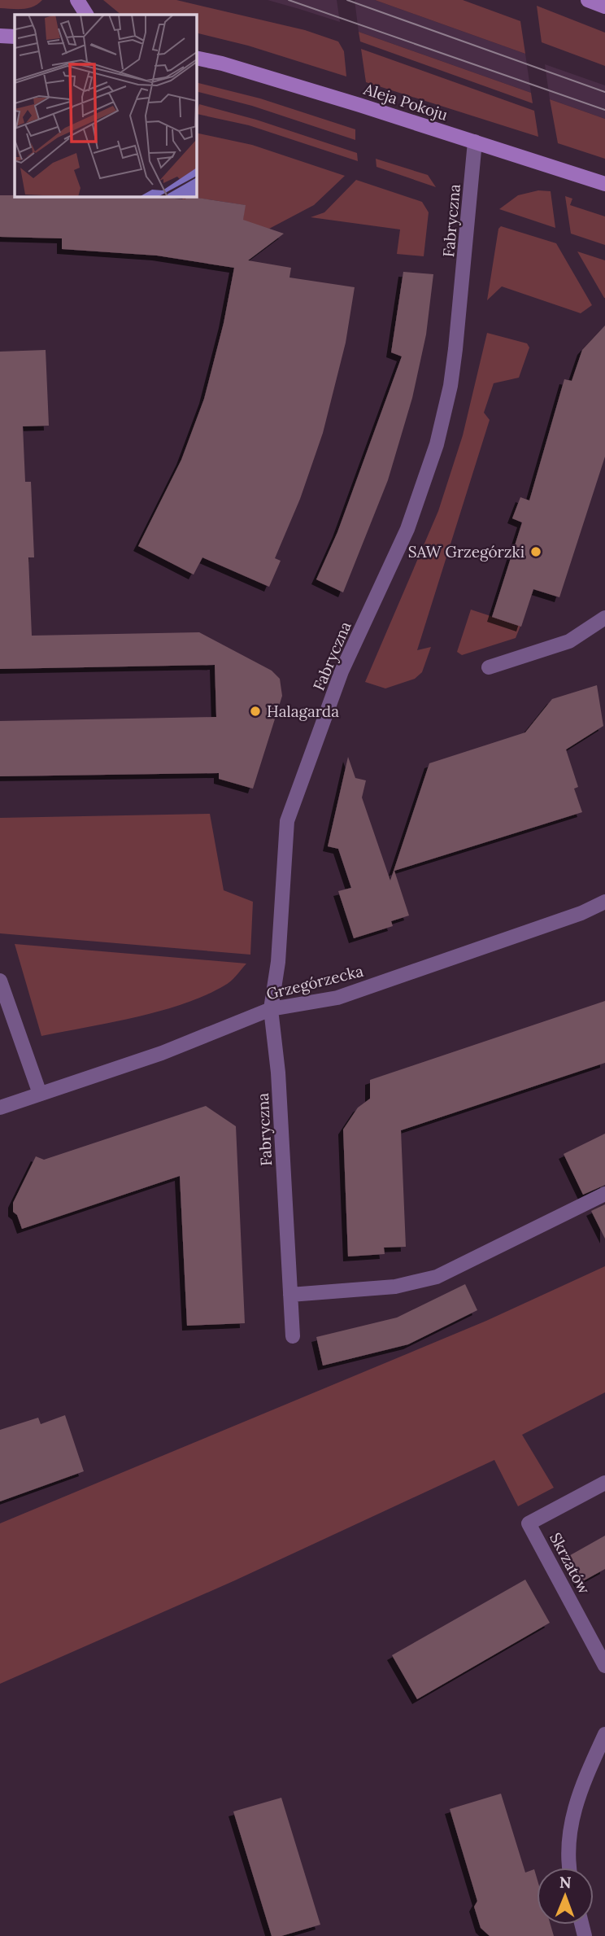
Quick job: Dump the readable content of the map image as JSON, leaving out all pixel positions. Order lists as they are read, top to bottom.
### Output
{
  "streets": {
    "main road": ["Aleja Pokoju"],
    "street": ["Fabryczna", "Grzegórzecka", "Skrzatów"]
  },
  "crossings": [
    ["Aleja Pokoju", "Fabryczna"],
    ["Fabryczna", "Grzegórzecka"]
  ],
  "places": ["SAW Grzegórzki", "Halagarda"],
  "north": "top"
}
